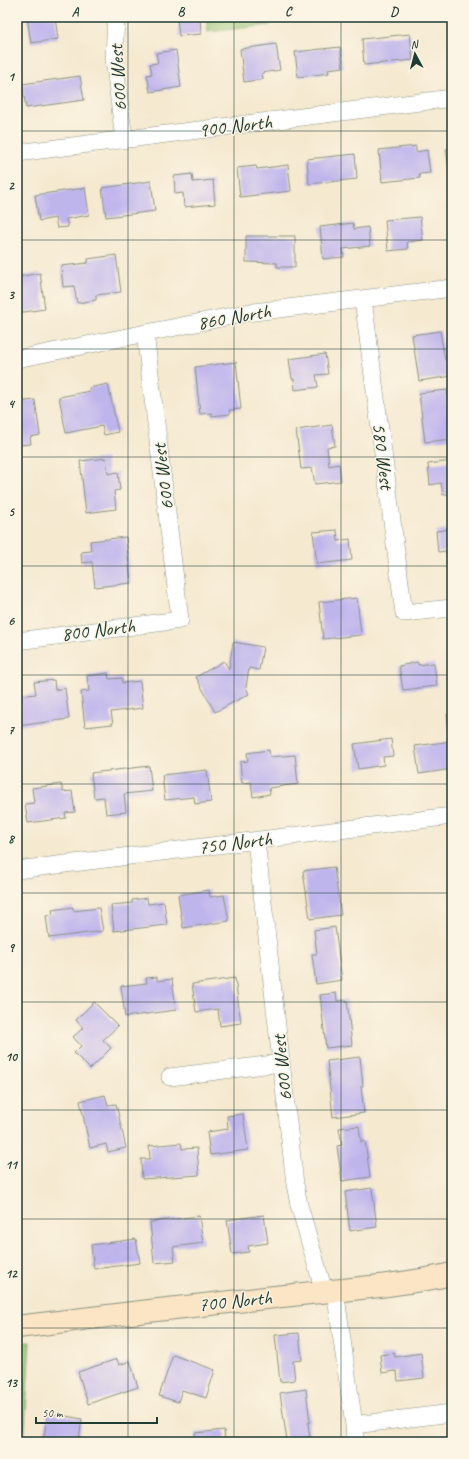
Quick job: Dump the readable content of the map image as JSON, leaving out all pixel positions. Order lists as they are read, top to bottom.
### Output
{
  "streets": {
    "street": [
      "600 West",
      "900 North",
      "860 North",
      "580 West",
      "800 North",
      "750 North",
      "700 North"
    ]
  },
  "crossings": [
    ["600 West", "900 North"],
    ["600 West", "860 North"],
    ["600 West", "800 North"],
    ["600 West", "750 North"],
    ["600 West", "700 North"],
    ["860 North", "580 West"]
  ],
  "scale_bar": "50 m",
  "north": "top",
  "grid": {
    "columns": [
      "A",
      "B",
      "C",
      "D"
    ],
    "rows": [
      "1",
      "2",
      "3",
      "4",
      "5",
      "6",
      "7",
      "8",
      "9",
      "10",
      "11",
      "12",
      "13"
    ]
  }
}
